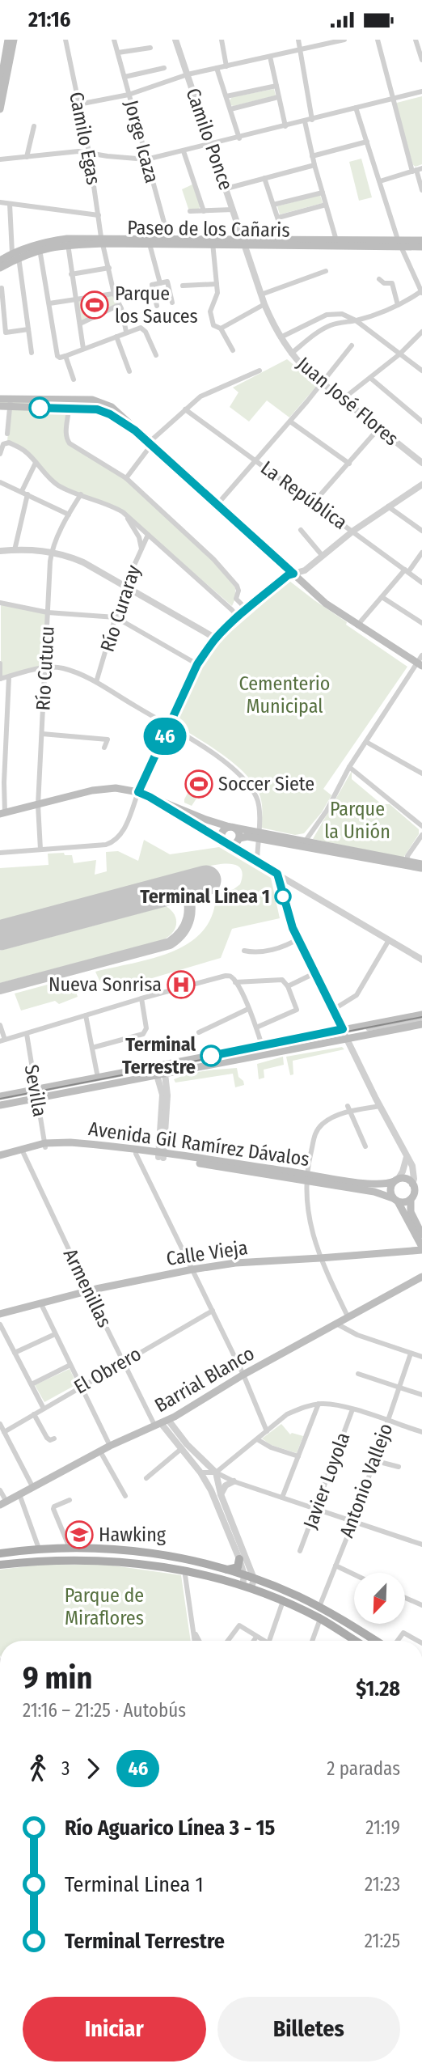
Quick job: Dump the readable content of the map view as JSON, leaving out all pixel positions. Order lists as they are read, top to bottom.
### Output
{
  "streets": {
    "main road": [
      "Paseo de los Cañaris",
      "Avenida Gil Ramírez Dávalos",
      "Calle Vieja",
      "Barrial Blanco"
    ],
    "street": [
      "Camilo Egas",
      "Camilo Ponce",
      "Jorge Icaza",
      "Juan José Flores",
      "La República",
      "Río Curaray",
      "Río Cutucu",
      "Sevilla",
      "Armenillas",
      "El Obrero",
      "Javier Loyola",
      "Antonio Vallejo"
    ]
  },
  "crossings": [
    ["Camilo Egas", "Paseo de los Cañaris"],
    ["Camilo Ponce", "Paseo de los Cañaris"],
    ["Camilo Ponce", "Juan José Flores"],
    ["Jorge Icaza", "Paseo de los Cañaris"],
    ["Paseo de los Cañaris", "Juan José Flores"],
    ["Sevilla", "Avenida Gil Ramírez Dávalos"],
    ["Avenida Gil Ramírez Dávalos", "Armenillas"],
    ["Calle Vieja", "Armenillas"],
    ["Armenillas", "El Obrero"],
    ["Armenillas", "Barrial Blanco"]
  ],
  "parks": ["Cementerio Municipal", "Parque la Unión", "Parque de Miraflores"],
  "places": {
    "sports": ["Parque los Sauces", "Soccer Siete"],
    "other": ["Terminal Linea 1", "Terminal Terrestre"],
    "hospital": ["Nueva Sonrisa"],
    "school or university": ["Hawking"]
  },
  "lines": ["bus line 46"],
  "north": "bottom left",
  "page": {
    "status": "21:16",
    "on_map": "46",
    "heading": ["9 min", "21:16 – 21:25 · Autobús", "$1.28"],
    "legs": ["3", "46", "2 paradas"],
    "list": [
      {
        "name": "Río Aguarico Línea 3 - 15",
        "value": "21:19"
      },
      {
        "name": "Terminal Linea 1",
        "value": "21:23"
      },
      {
        "name": "Terminal Terrestre",
        "value": "21:25"
      }
    ],
    "buttons": ["Iniciar", "Billetes"]
  }
}
